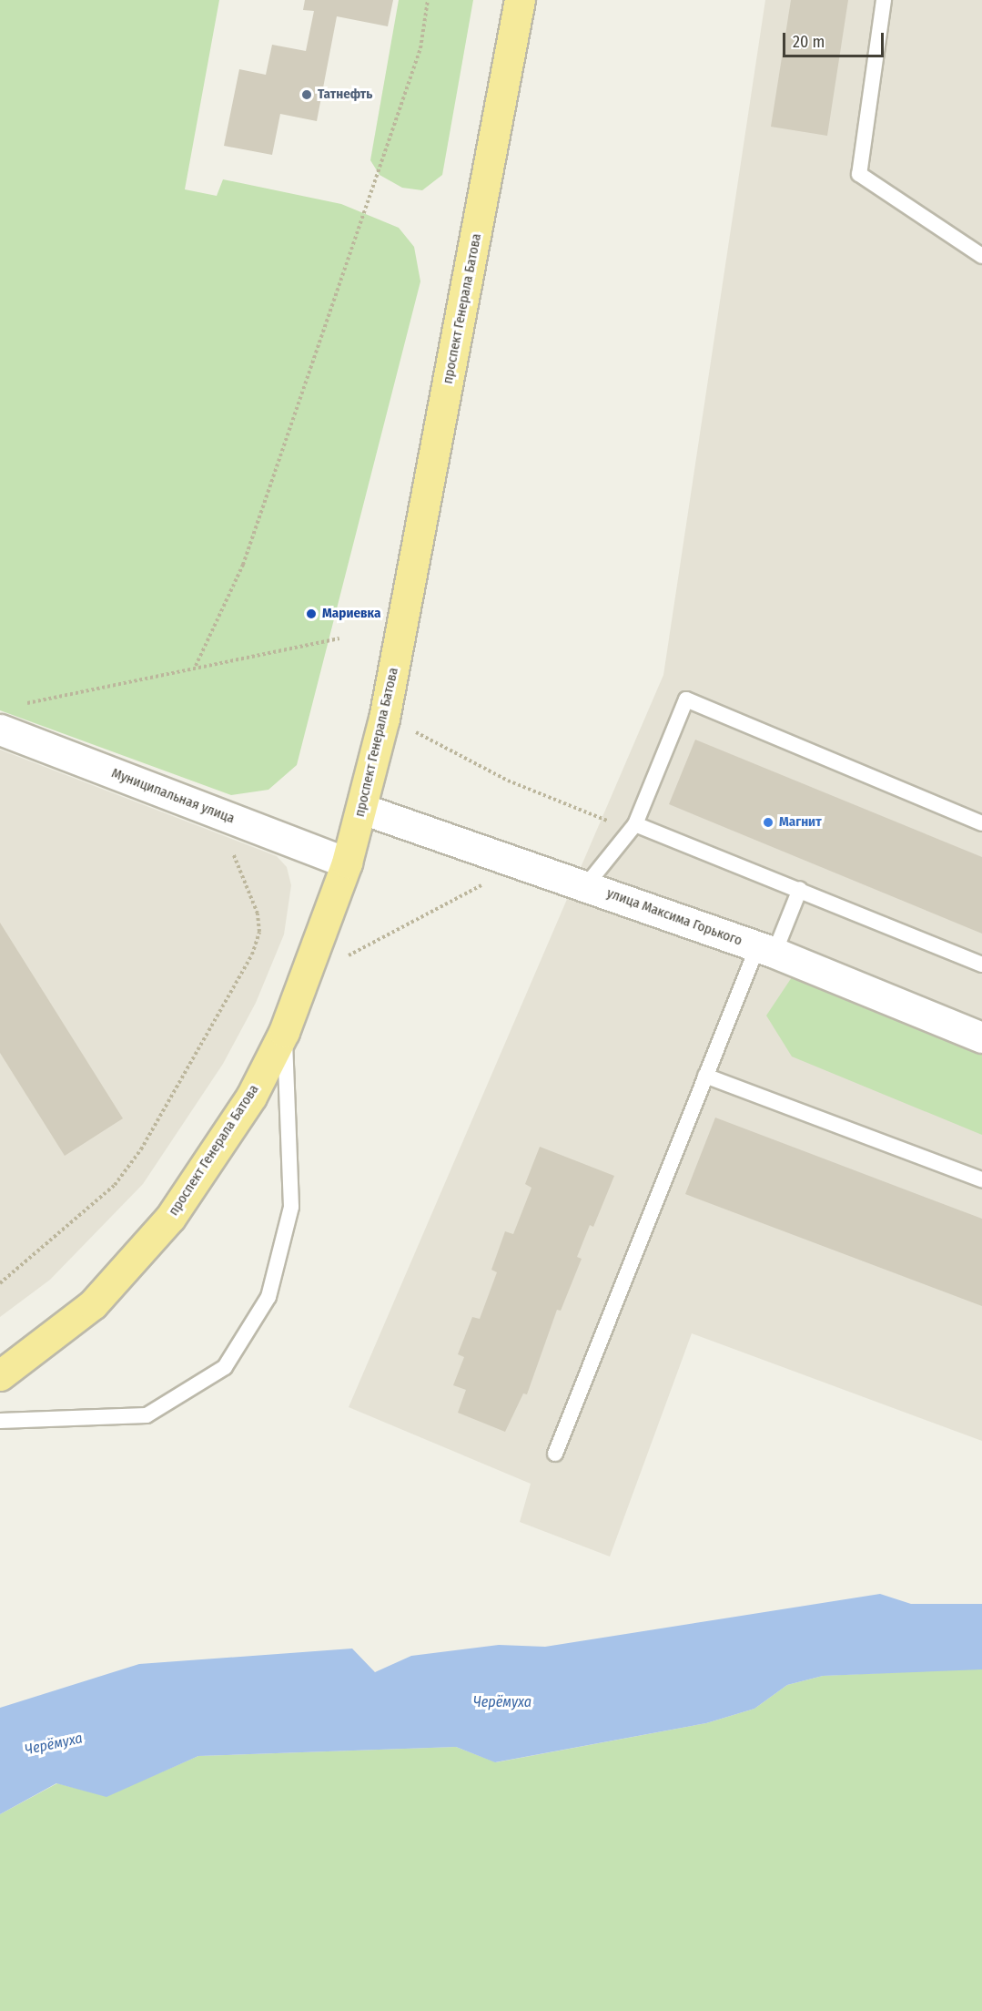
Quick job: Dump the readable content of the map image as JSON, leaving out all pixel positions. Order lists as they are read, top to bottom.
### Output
{
  "streets": {
    "main road": ["проспект Генерала Батова"],
    "street": ["Муниципальная улица", "улица Максима Горького"]
  },
  "crossings": [
    ["проспект Генерала Батова", "Муниципальная улица"],
    ["проспект Генерала Батова", "улица Максима Горького"]
  ],
  "water": ["Черёмуха"],
  "places": ["Татнефть", "Мариевка", "Магнит"],
  "scale_bar": "20 m"
}
